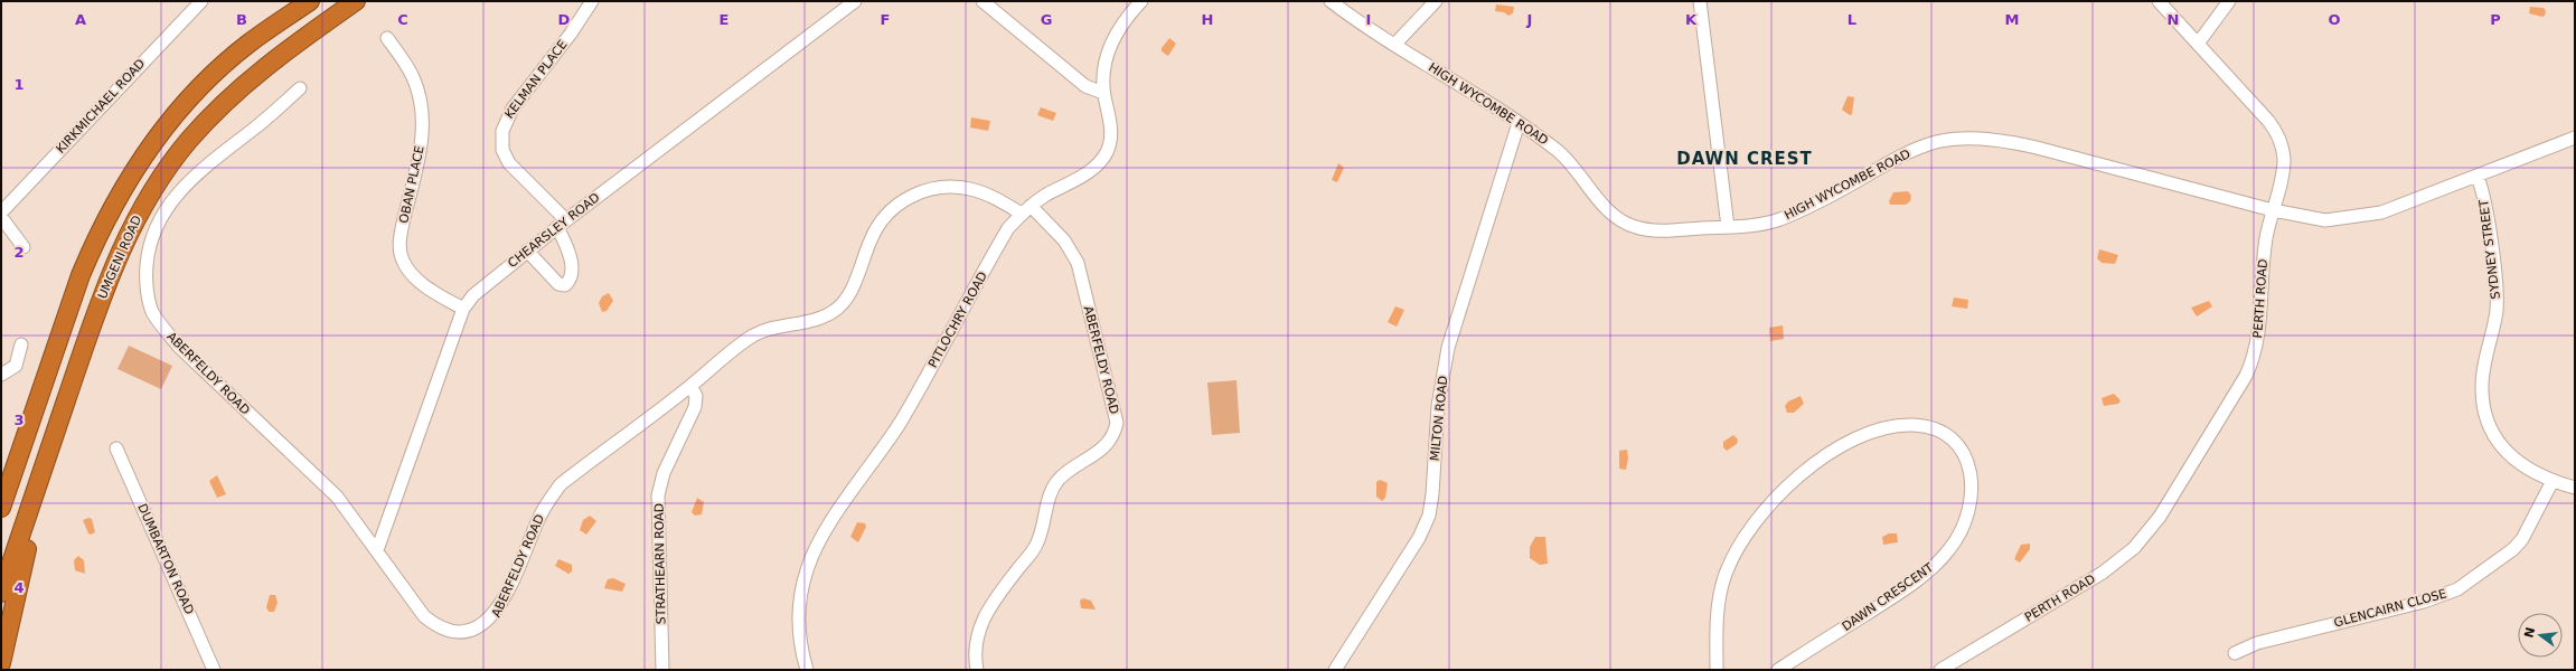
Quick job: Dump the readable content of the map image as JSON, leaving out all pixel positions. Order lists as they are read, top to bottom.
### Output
{
  "streets": {
    "highway": ["UMGENI ROAD"],
    "street": [
      "KELMAN PLACE",
      "HIGH WYCOMBE ROAD",
      "KIRKMICHAEL ROAD",
      "OBAN PLACE",
      "CHEARSLEY ROAD",
      "SYDNEY STREET",
      "PERTH ROAD",
      "PITLOCHRY ROAD",
      "ABERFELDY ROAD",
      "MILTON ROAD",
      "DUMBARTON ROAD",
      "STRATHEARN ROAD",
      "DAWN CRESCENT",
      "GLENCAIRN CLOSE"
    ]
  },
  "crossings": [
    ["KELMAN PLACE", "CHEARSLEY ROAD"],
    ["HIGH WYCOMBE ROAD", "PERTH ROAD"],
    ["HIGH WYCOMBE ROAD", "MILTON ROAD"],
    ["OBAN PLACE", "CHEARSLEY ROAD"],
    ["CHEARSLEY ROAD", "ABERFELDY ROAD"],
    ["SYDNEY STREET", "GLENCAIRN CLOSE"],
    ["PITLOCHRY ROAD", "ABERFELDY ROAD"],
    ["ABERFELDY ROAD", "STRATHEARN ROAD"]
  ],
  "districts": ["DAWN CREST"],
  "north": "left",
  "grid": {
    "columns": [
      "A",
      "B",
      "C",
      "D",
      "E",
      "F",
      "G",
      "H",
      "I",
      "J",
      "K",
      "L",
      "M",
      "N",
      "O",
      "P"
    ],
    "rows": [
      "1",
      "2",
      "3",
      "4"
    ]
  }
}
